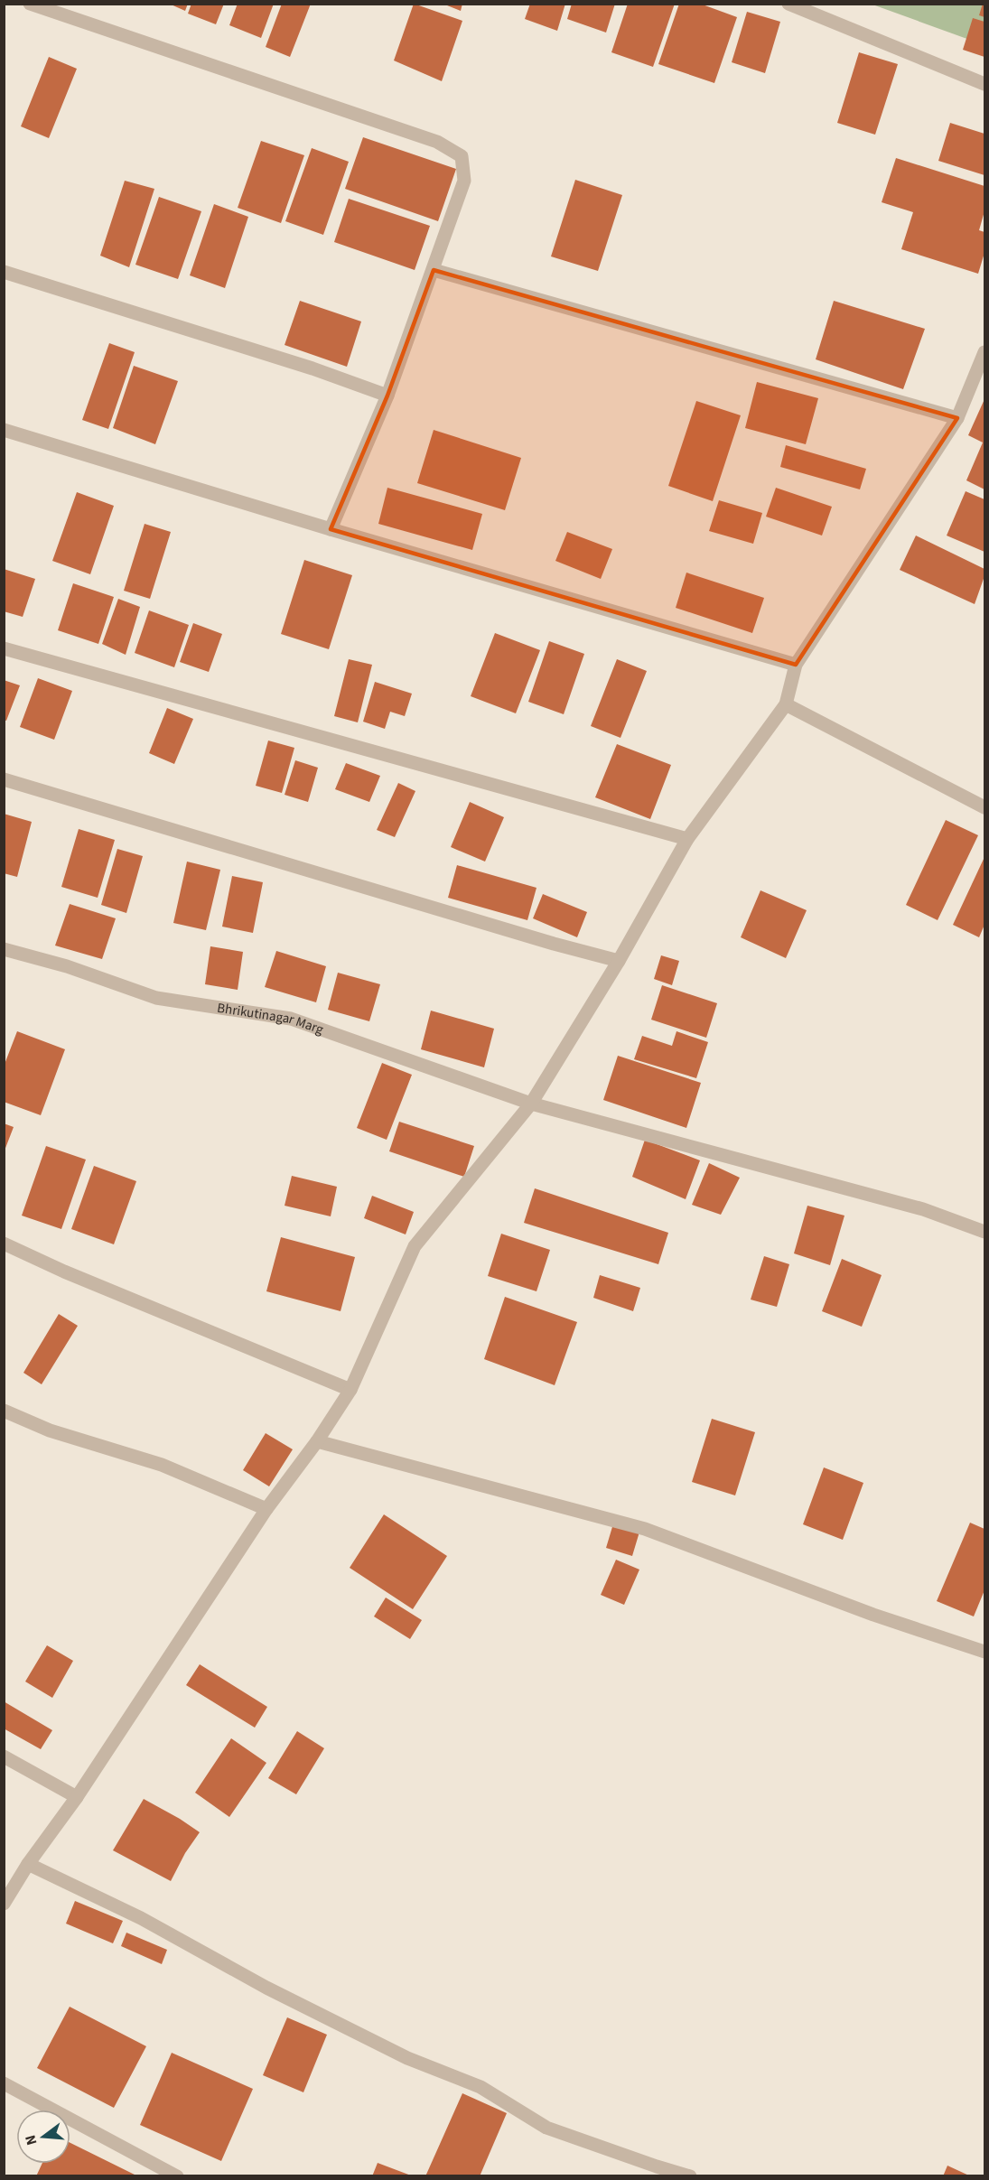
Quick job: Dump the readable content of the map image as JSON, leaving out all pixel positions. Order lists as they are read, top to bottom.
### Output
{
  "streets": {
    "street": ["Bhrikutinagar Marg"]
  },
  "north": "left"
}
